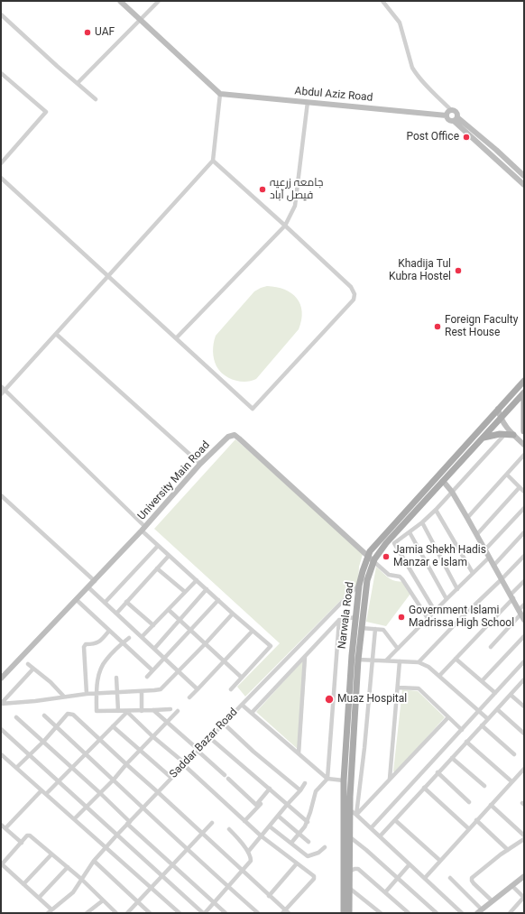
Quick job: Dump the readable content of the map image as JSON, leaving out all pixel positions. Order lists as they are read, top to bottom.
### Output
{
  "streets": {
    "main road": ["Narwala Road"],
    "street": ["Abdul Aziz Road", "University Main Road", "Saddar Bazar Road"]
  },
  "crossings": [
    ["University Main Road", "Narwala Road"],
    ["Narwala Road", "Saddar Bazar Road"]
  ],
  "places": [
    "UAF",
    "Post Office",
    "جامعہ زرعیہ فیصل آباد",
    "Khadija Tul Kubra Hostel",
    "Foreign Faculty Rest House",
    "Jamia Shekh Hadis Manzar e Islam",
    "Government Islami Madrissa High School",
    "Muaz Hospital"
  ]
}
